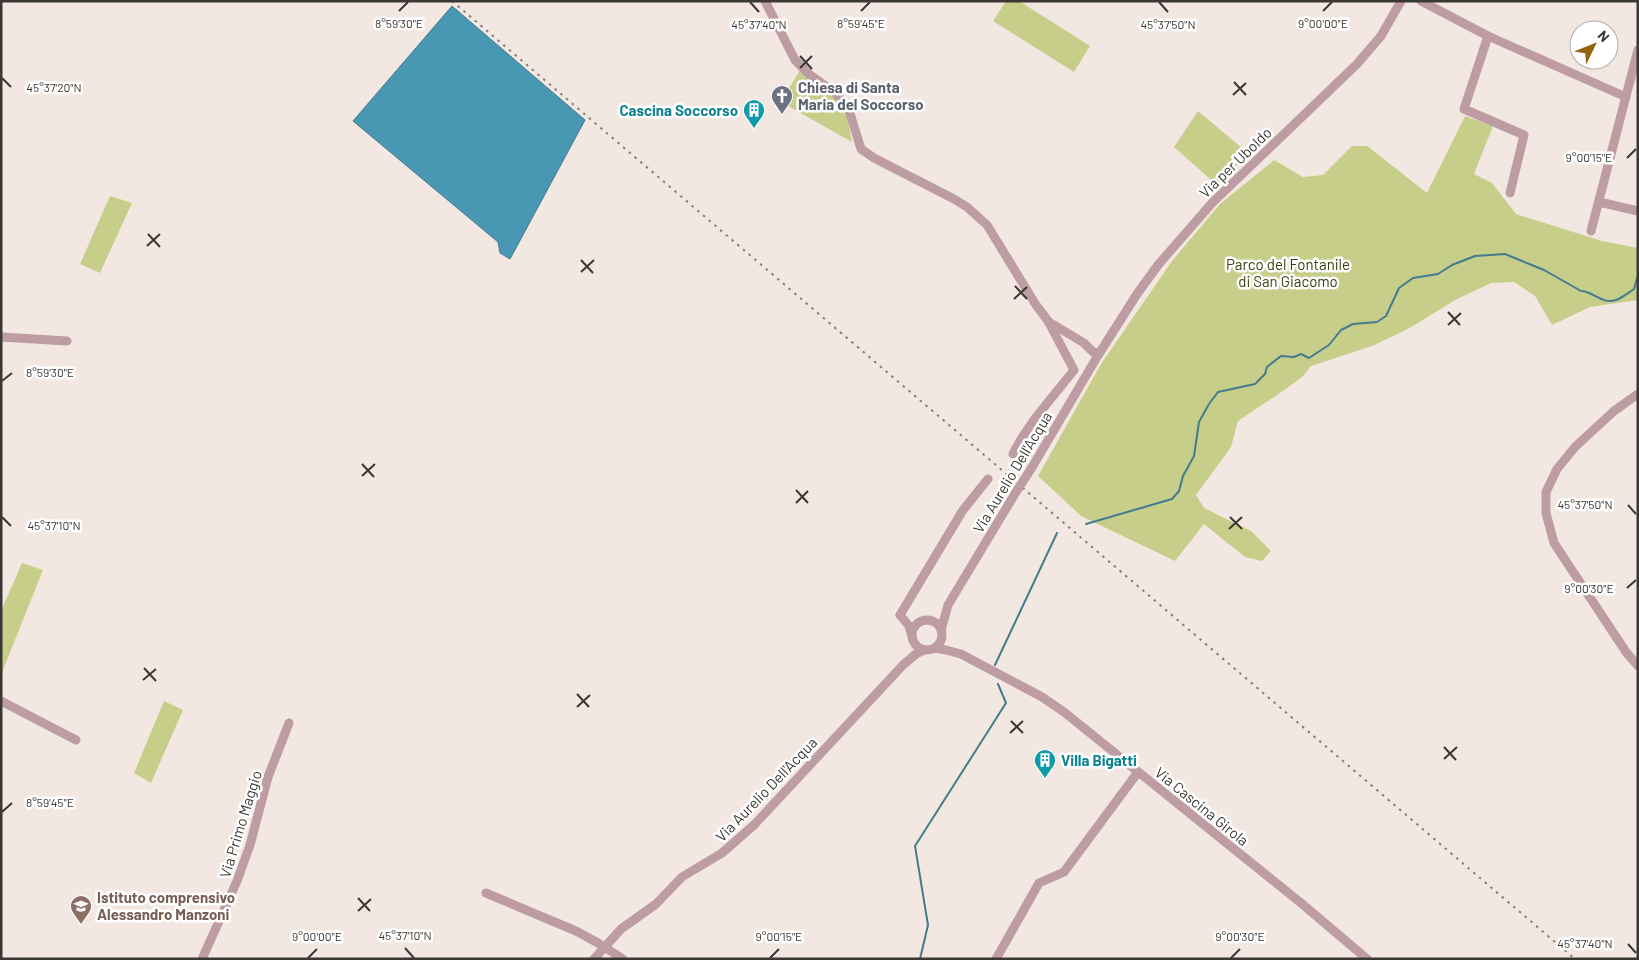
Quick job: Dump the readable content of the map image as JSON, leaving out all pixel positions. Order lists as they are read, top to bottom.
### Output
{
  "streets": {
    "street": [
      "Via per Uboldo",
      "Via Aurelio Dell'Acqua",
      "Via Cascina Girola",
      "Via Primo Maggio"
    ]
  },
  "crossings": [
    ["Via per Uboldo", "Via Aurelio Dell'Acqua"],
    ["Via Aurelio Dell'Acqua", "Via Cascina Girola"]
  ],
  "parks": ["Parco del Fontanile di San Giacomo"],
  "places": {
    "church": ["Chiesa di Santa Maria del Soccorso"],
    "building": ["Cascina Soccorso", "Villa Bigatti"],
    "school or university": ["Istituto comprensivo Alessandro Manzoni"]
  },
  "north": "top right",
  "coordinates": [
    "8°59'30\"E",
    "8°59'45\"E",
    "9°00'00\"E",
    "45°37'40\"N",
    "45°37'50\"N",
    "45°37'20\"N",
    "9°00'15\"E",
    "45°37'10\"N",
    "9°00'30\"E"
  ]
}
